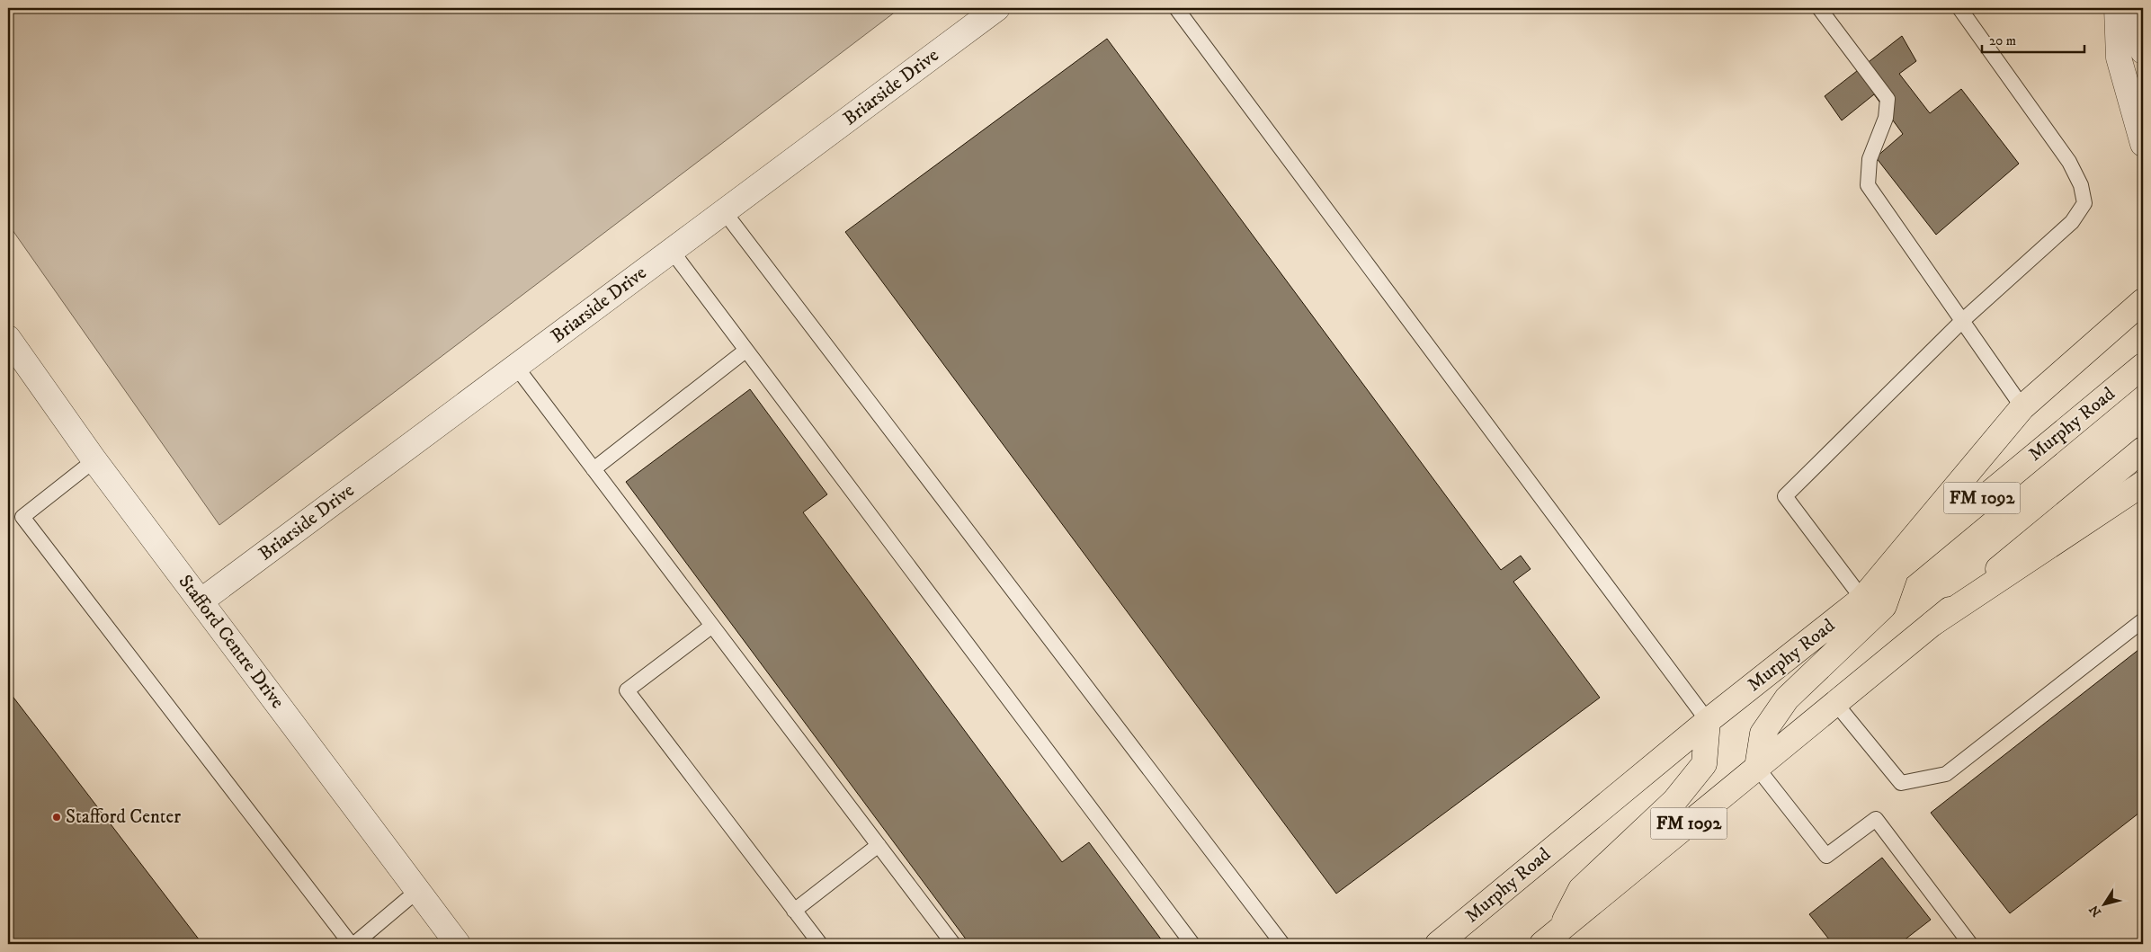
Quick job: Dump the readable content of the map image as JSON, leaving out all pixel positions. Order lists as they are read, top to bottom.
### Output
{
  "streets": {
    "main road": ["Murphy Road", "FM 1092"],
    "street": ["Briarside Drive", "Stafford Centre Drive"]
  },
  "crossings": [
    ["Briarside Drive", "Stafford Centre Drive"]
  ],
  "places": ["Stafford Center"],
  "scale_bar": "20 m",
  "north": "bottom left"
}
